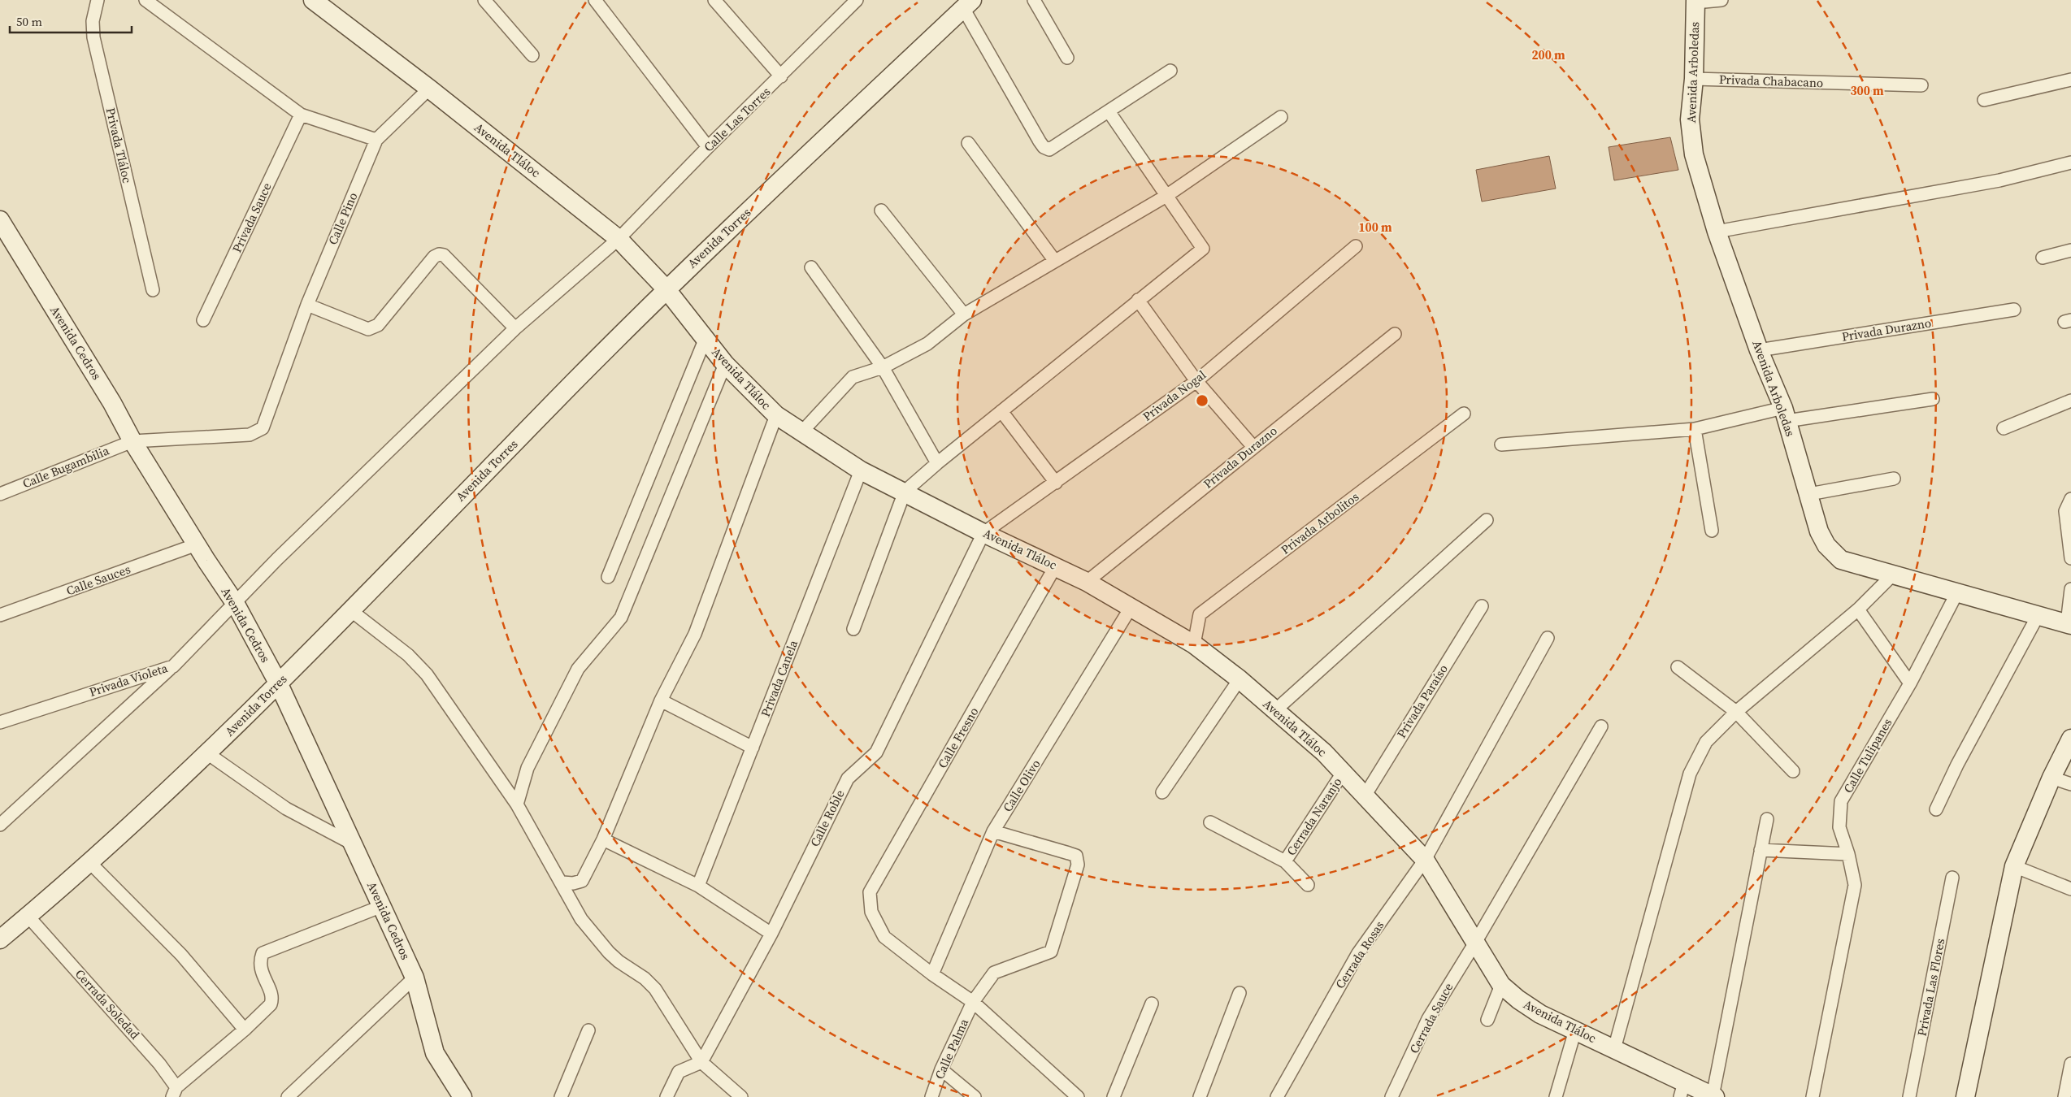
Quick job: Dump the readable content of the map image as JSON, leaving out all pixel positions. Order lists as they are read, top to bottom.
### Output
{
  "streets": {
    "main road": [
      "Avenida Arboledas",
      "Avenida Tláloc",
      "Avenida Torres",
      "Avenida Cedros"
    ],
    "street": [
      "Privada Chabacano",
      "Calle Las Torres",
      "Privada Tláloc",
      "Privada Sauce",
      "Calle Pino",
      "Privada Durazno",
      "Privada Nogal",
      "Calle Bugambilia",
      "Privada Arbolitos",
      "Calle Sauces",
      "Privada Canela",
      "Privada Violeta",
      "Privada Paraíso",
      "Calle Fresno",
      "Calle Tulipanes",
      "Calle Olivo",
      "Cerrada Naranjo",
      "Calle Roble",
      "Cerrada Rosas",
      "Privada Las Flores",
      "Cerrada Soledad",
      "Cerrada Sauce",
      "Calle Palma"
    ]
  },
  "crossings": [
    ["Avenida Arboledas", "Privada Chabacano"],
    ["Avenida Arboledas", "Privada Durazno"],
    ["Avenida Arboledas", "Calle Tulipanes"],
    ["Calle Las Torres", "Avenida Tláloc"],
    ["Calle Las Torres", "Privada Violeta"],
    ["Avenida Tláloc", "Avenida Torres"],
    ["Avenida Tláloc", "Privada Durazno"],
    ["Avenida Tláloc", "Privada Nogal"],
    ["Avenida Tláloc", "Privada Arbolitos"],
    ["Avenida Tláloc", "Privada Canela"],
    ["Avenida Tláloc", "Privada Paraíso"],
    ["Avenida Tláloc", "Calle Fresno"],
    ["Avenida Tláloc", "Calle Olivo"],
    ["Avenida Tláloc", "Cerrada Naranjo"],
    ["Avenida Tláloc", "Calle Roble"],
    ["Avenida Tláloc", "Cerrada Rosas"],
    ["Avenida Tláloc", "Cerrada Sauce"],
    ["Calle Pino", "Avenida Cedros"],
    ["Calle Pino", "Calle Bugambilia"],
    ["Avenida Torres", "Avenida Cedros"],
    ["Avenida Torres", "Cerrada Soledad"],
    ["Avenida Cedros", "Calle Bugambilia"],
    ["Avenida Cedros", "Calle Sauces"],
    ["Avenida Cedros", "Privada Violeta"],
    ["Privada Nogal", "Calle Roble"],
    ["Calle Fresno", "Calle Olivo"],
    ["Calle Olivo", "Calle Palma"]
  ],
  "scale_bar": "50 m",
  "rings": ["200 m", "300 m", "100 m"]
}
